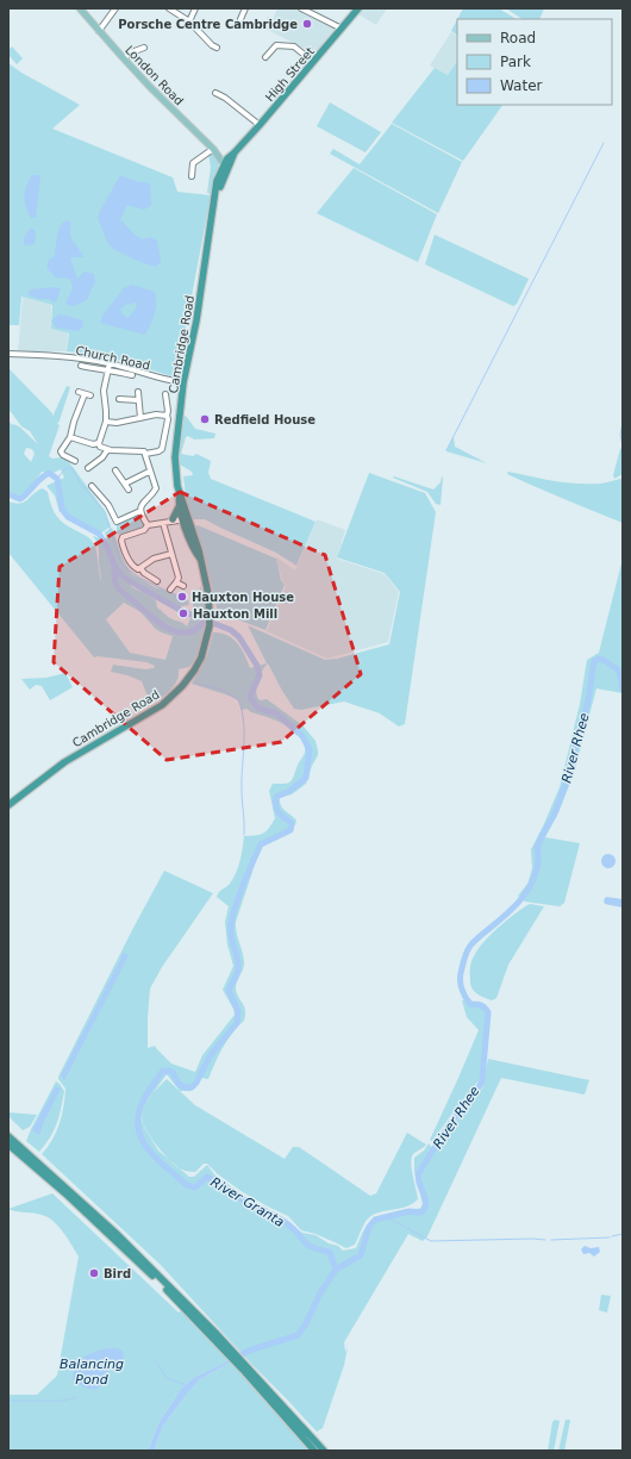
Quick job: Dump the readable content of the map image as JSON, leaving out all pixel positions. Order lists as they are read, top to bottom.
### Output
{
  "streets": {
    "highway": ["High Street", "Cambridge Road"],
    "main road": ["London Road"],
    "street": ["Church Road"]
  },
  "crossings": [
    ["High Street", "London Road"],
    ["High Street", "Cambridge Road"],
    ["London Road", "Cambridge Road"],
    ["Cambridge Road", "Church Road"]
  ],
  "water": ["River Rhee", "River Granta", "Balancing Pond"],
  "places": [
    "Porsche Centre Cambridge",
    "Redfield House",
    "Hauxton House",
    "Hauxton Mill",
    "Bird"
  ],
  "legend": ["Road", "Park", "Water"]
}
